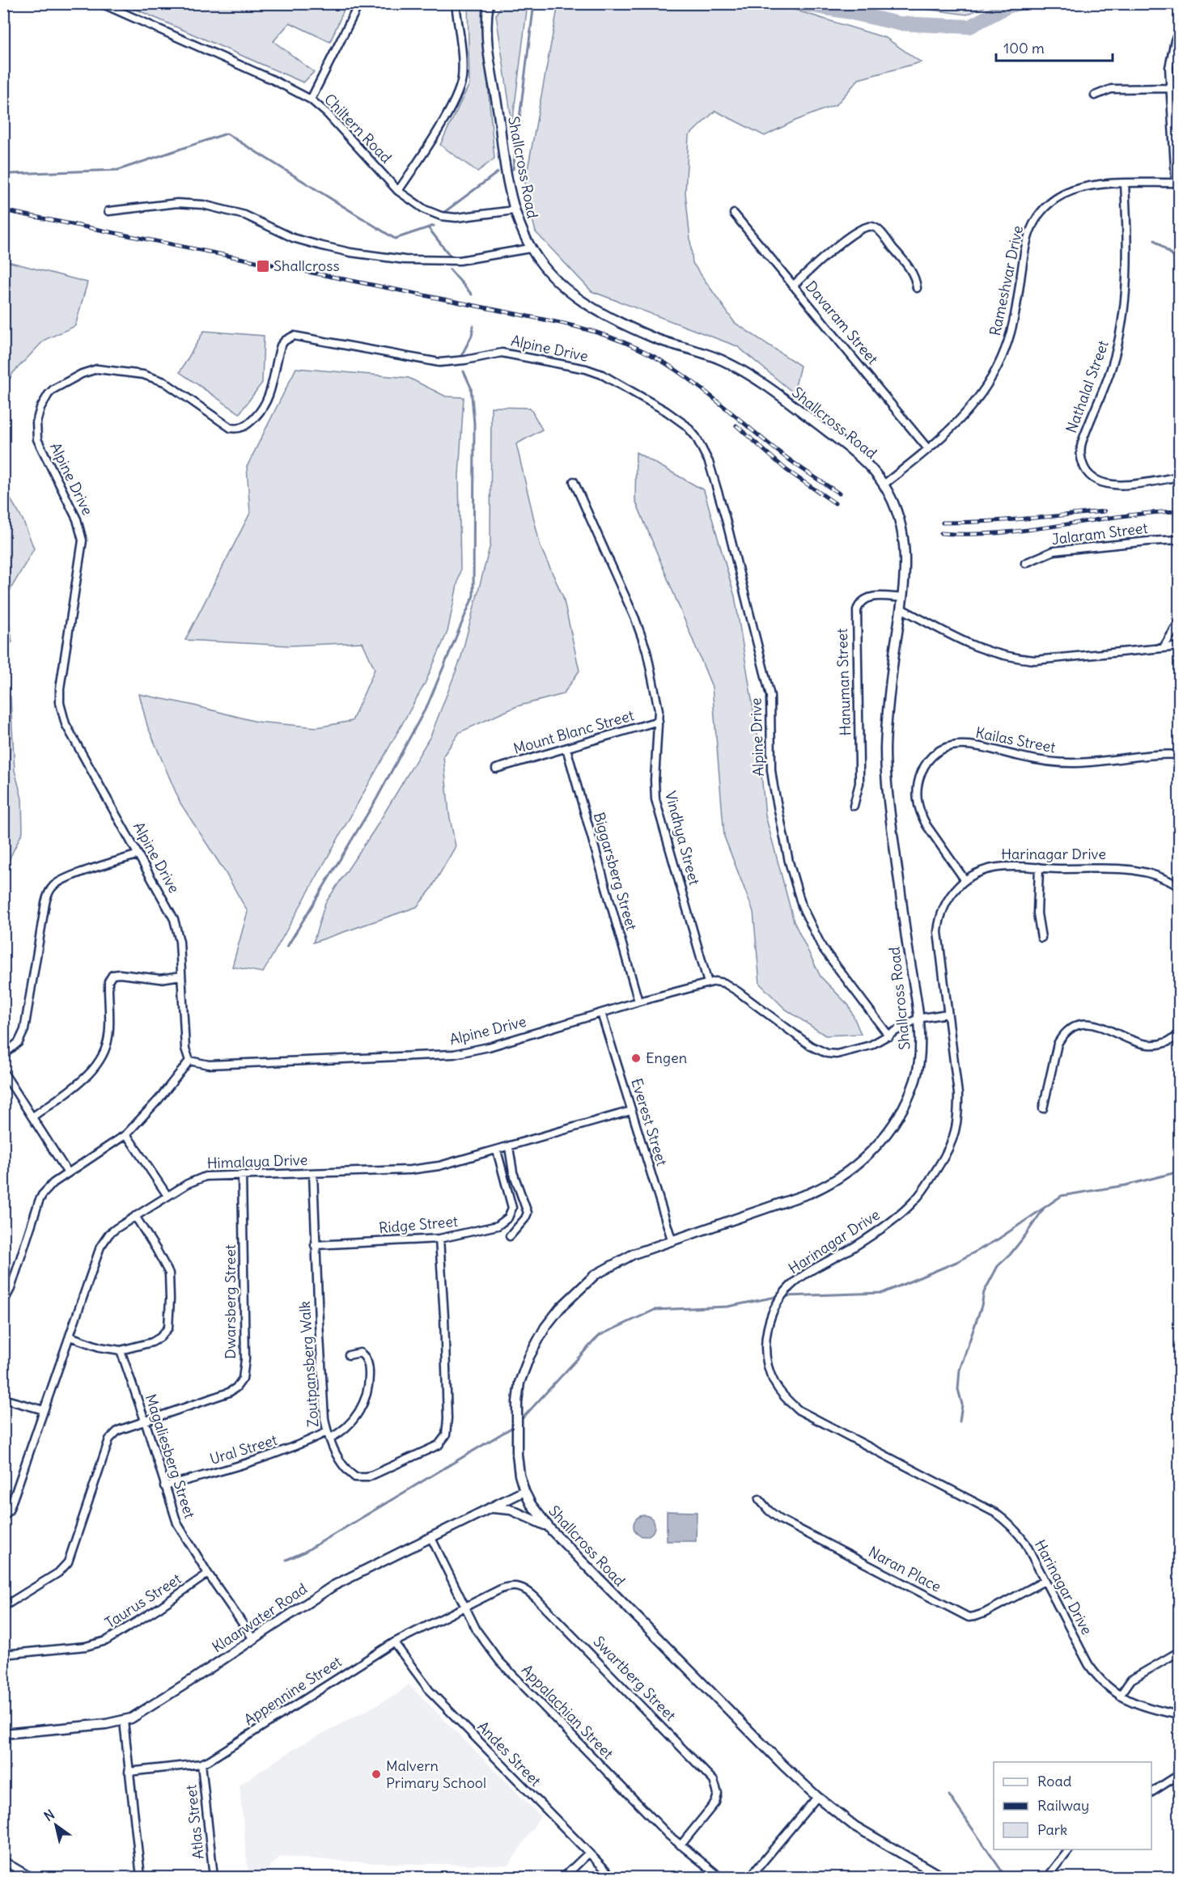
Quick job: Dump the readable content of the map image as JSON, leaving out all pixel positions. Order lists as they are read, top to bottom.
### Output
{
  "streets": {
    "street": [
      "Chiltern Road",
      "Shallcross Road",
      "Rameshvar Drive",
      "Davaram Street",
      "Alpine Drive",
      "Nathalal Street",
      "Jalaram Street",
      "Hanuman Street",
      "Mount Blanc Street",
      "Kailas Street",
      "Vindhya Street",
      "Harinagar Drive",
      "Biggarsberg Street",
      "Everest Street",
      "Himalaya Drive",
      "Ridge Street",
      "Dwarsberg Street",
      "Zoutpansberg Walk",
      "Ural Street",
      "Magaliesberg Street",
      "Naran Place",
      "Taurus Street",
      "Klaarwater Road",
      "Swartberg Street",
      "Appennine Street",
      "Appalachian Street",
      "Andes Street",
      "Atlas Street"
    ]
  },
  "crossings": [
    ["Chiltern Road", "Shallcross Road"],
    ["Shallcross Road", "Rameshvar Drive"],
    ["Shallcross Road", "Alpine Drive"],
    ["Shallcross Road", "Hanuman Street"],
    ["Shallcross Road", "Everest Street"],
    ["Shallcross Road", "Klaarwater Road"],
    ["Rameshvar Drive", "Davaram Street"],
    ["Rameshvar Drive", "Nathalal Street"],
    ["Alpine Drive", "Vindhya Street"],
    ["Alpine Drive", "Harinagar Drive"],
    ["Alpine Drive", "Biggarsberg Street"],
    ["Alpine Drive", "Everest Street"],
    ["Mount Blanc Street", "Vindhya Street"],
    ["Mount Blanc Street", "Biggarsberg Street"],
    ["Kailas Street", "Harinagar Drive"],
    ["Harinagar Drive", "Naran Place"],
    ["Everest Street", "Himalaya Drive"],
    ["Himalaya Drive", "Ridge Street"],
    ["Himalaya Drive", "Dwarsberg Street"],
    ["Himalaya Drive", "Zoutpansberg Walk"],
    ["Ridge Street", "Zoutpansberg Walk"],
    ["Dwarsberg Street", "Magaliesberg Street"],
    ["Zoutpansberg Walk", "Ural Street"],
    ["Ural Street", "Magaliesberg Street"],
    ["Magaliesberg Street", "Taurus Street"],
    ["Magaliesberg Street", "Klaarwater Road"],
    ["Klaarwater Road", "Appalachian Street"],
    ["Swartberg Street", "Appennine Street"],
    ["Swartberg Street", "Appalachian Street"],
    ["Appennine Street", "Appalachian Street"],
    ["Appennine Street", "Andes Street"],
    ["Appennine Street", "Atlas Street"]
  ],
  "places": {
    "transit": ["Shallcross"],
    "other": ["Engen", "Malvern Primary School"]
  },
  "legend": ["Road", "Railway", "Park"],
  "scale_bar": "100 m",
  "north": "top left"
}
